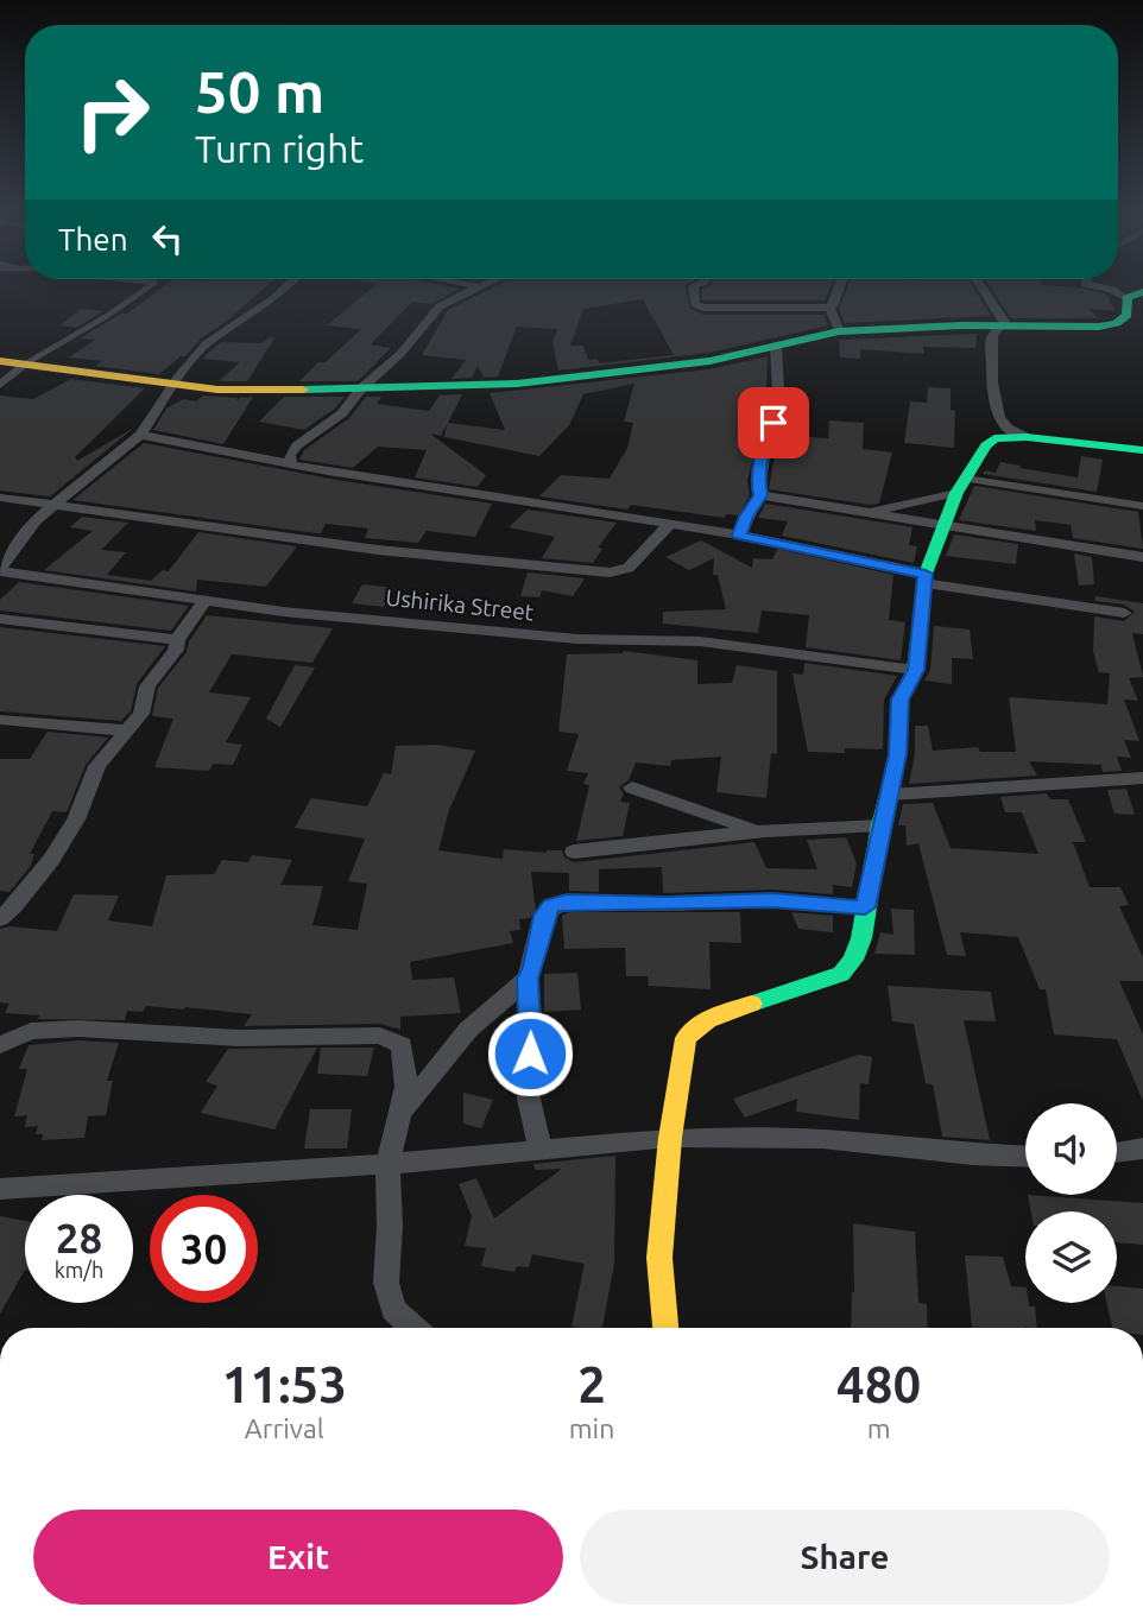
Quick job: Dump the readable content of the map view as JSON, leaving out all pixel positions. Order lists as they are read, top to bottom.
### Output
{
  "streets": {
    "street": ["Ushirika Street"]
  },
  "page": {
    "turn": ["50 m", "Turn right"],
    "then": "Then",
    "speed": "28 km/h",
    "limit": "30",
    "eta": [
      "11:53",
      "Arrival",
      "2",
      "min",
      "480",
      "m"
    ],
    "buttons": ["Exit", "Share"]
  }
}
